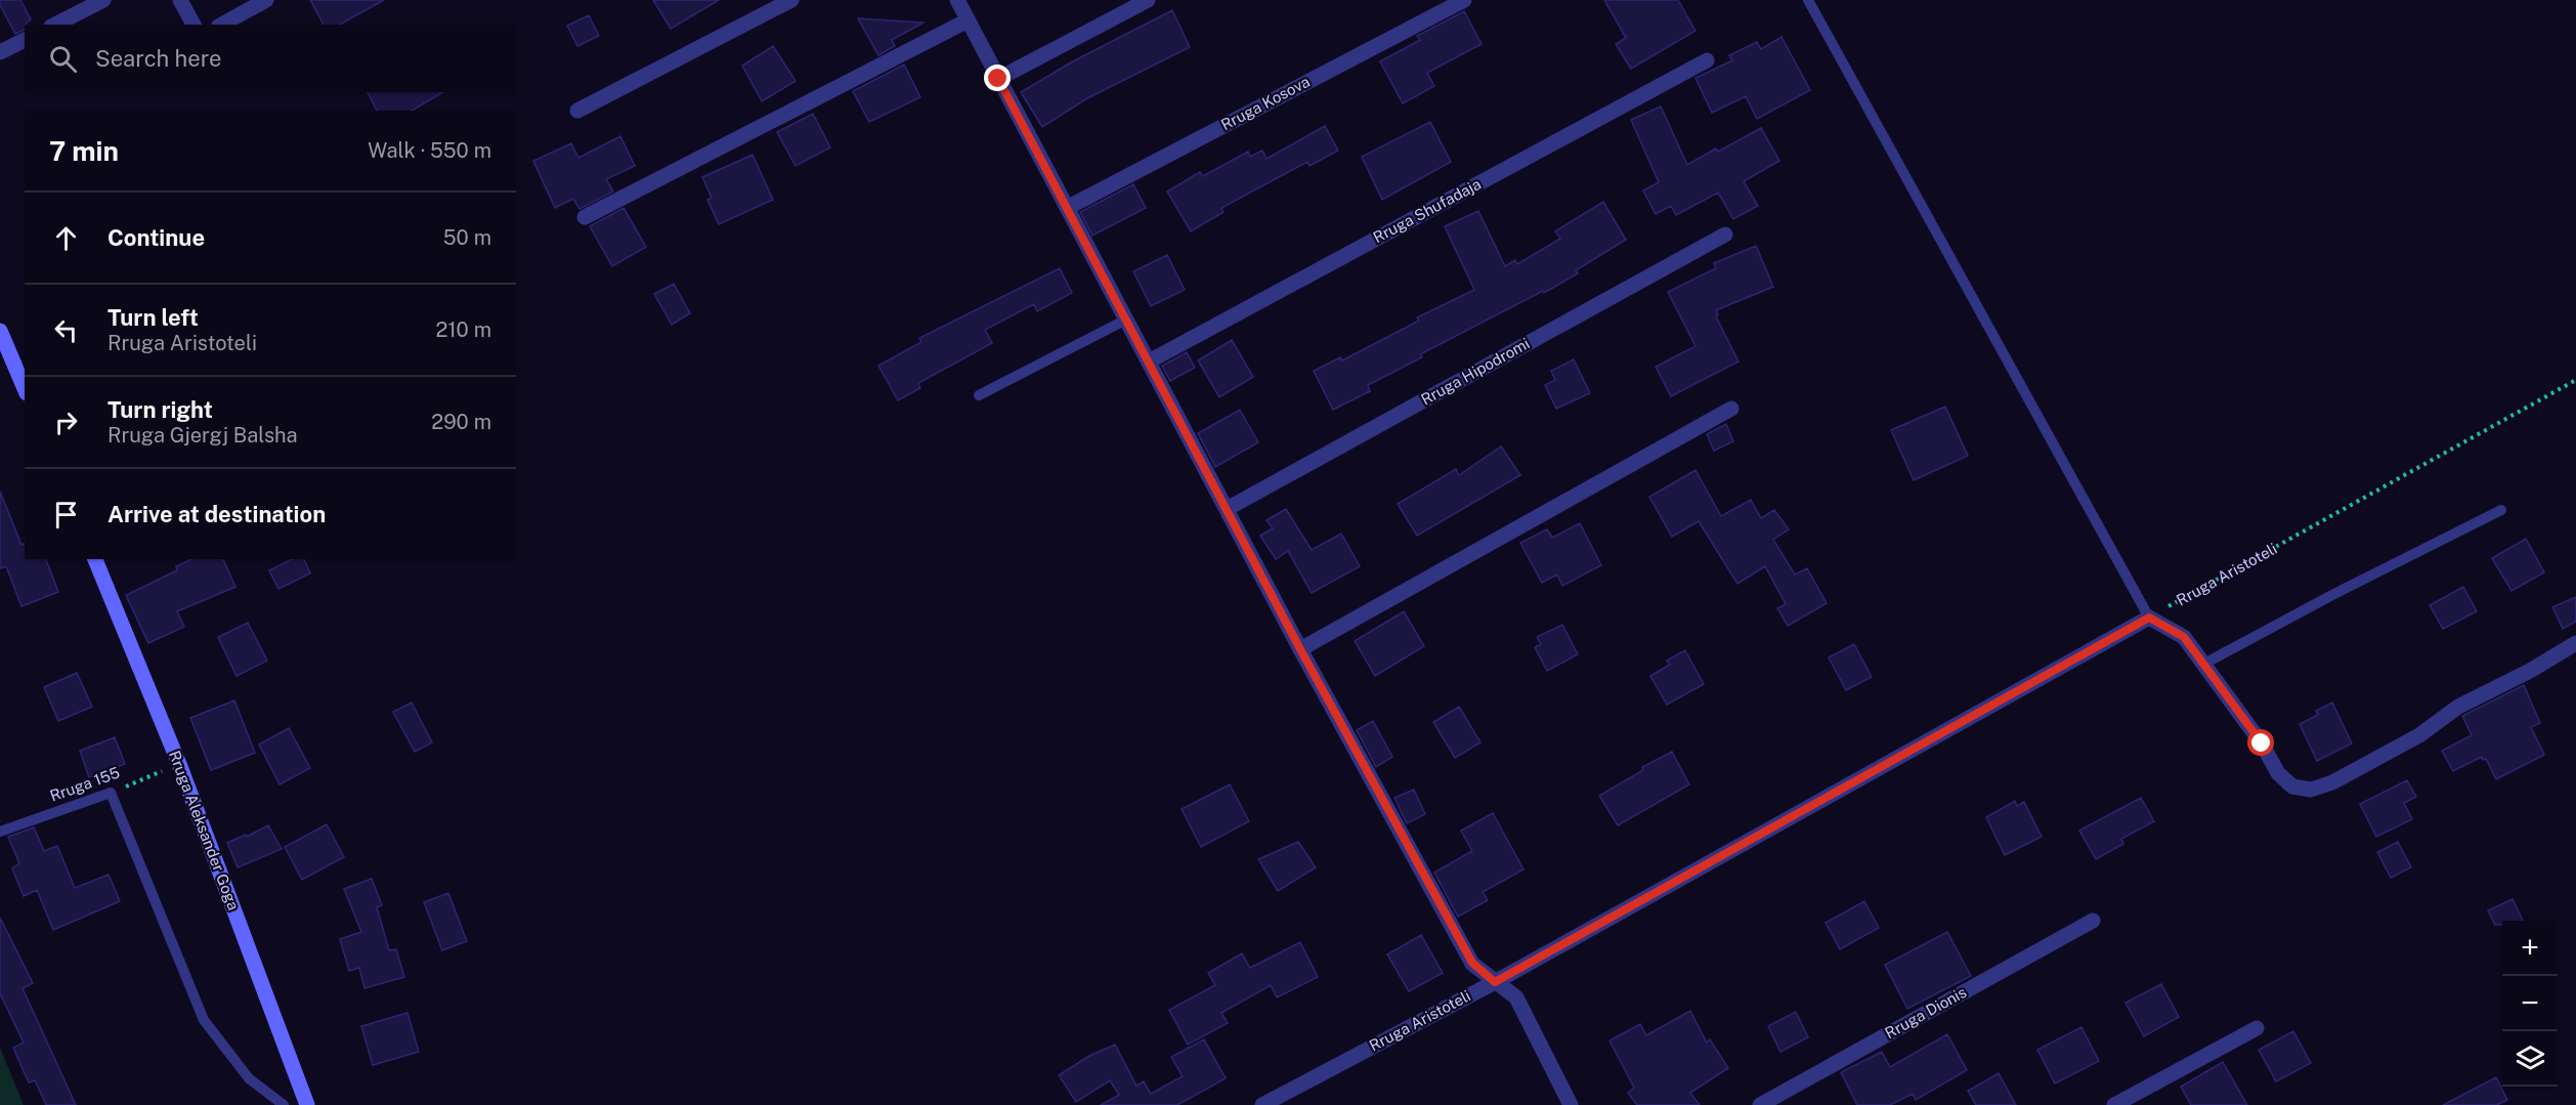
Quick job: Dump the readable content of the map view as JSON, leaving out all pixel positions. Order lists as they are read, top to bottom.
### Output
{
  "streets": {
    "main road": ["Rruga Aleksander Goga"],
    "street": [
      "Rruga Kosova",
      "Rruga Shufadaja",
      "Rruga Hipodromi",
      "Rruga Aristoteli",
      "Rruga Dionis"
    ],
    "lane": ["Rruga 155"]
  },
  "crossings": [
    ["Rruga 155", "Rruga Aleksander Goga"]
  ],
  "page": {
    "search": "Search here",
    "heading": ["7 min", "Walk · 550 m"],
    "list": [
      ["Continue", "50 m"],
      ["Turn left", "Rruga Aristoteli", "210 m"],
      ["Turn right", "Rruga Gjergj Balsha", "290 m"],
      "Arrive at destination"
    ],
    "map_buttons": ["+", "−"]
  }
}
